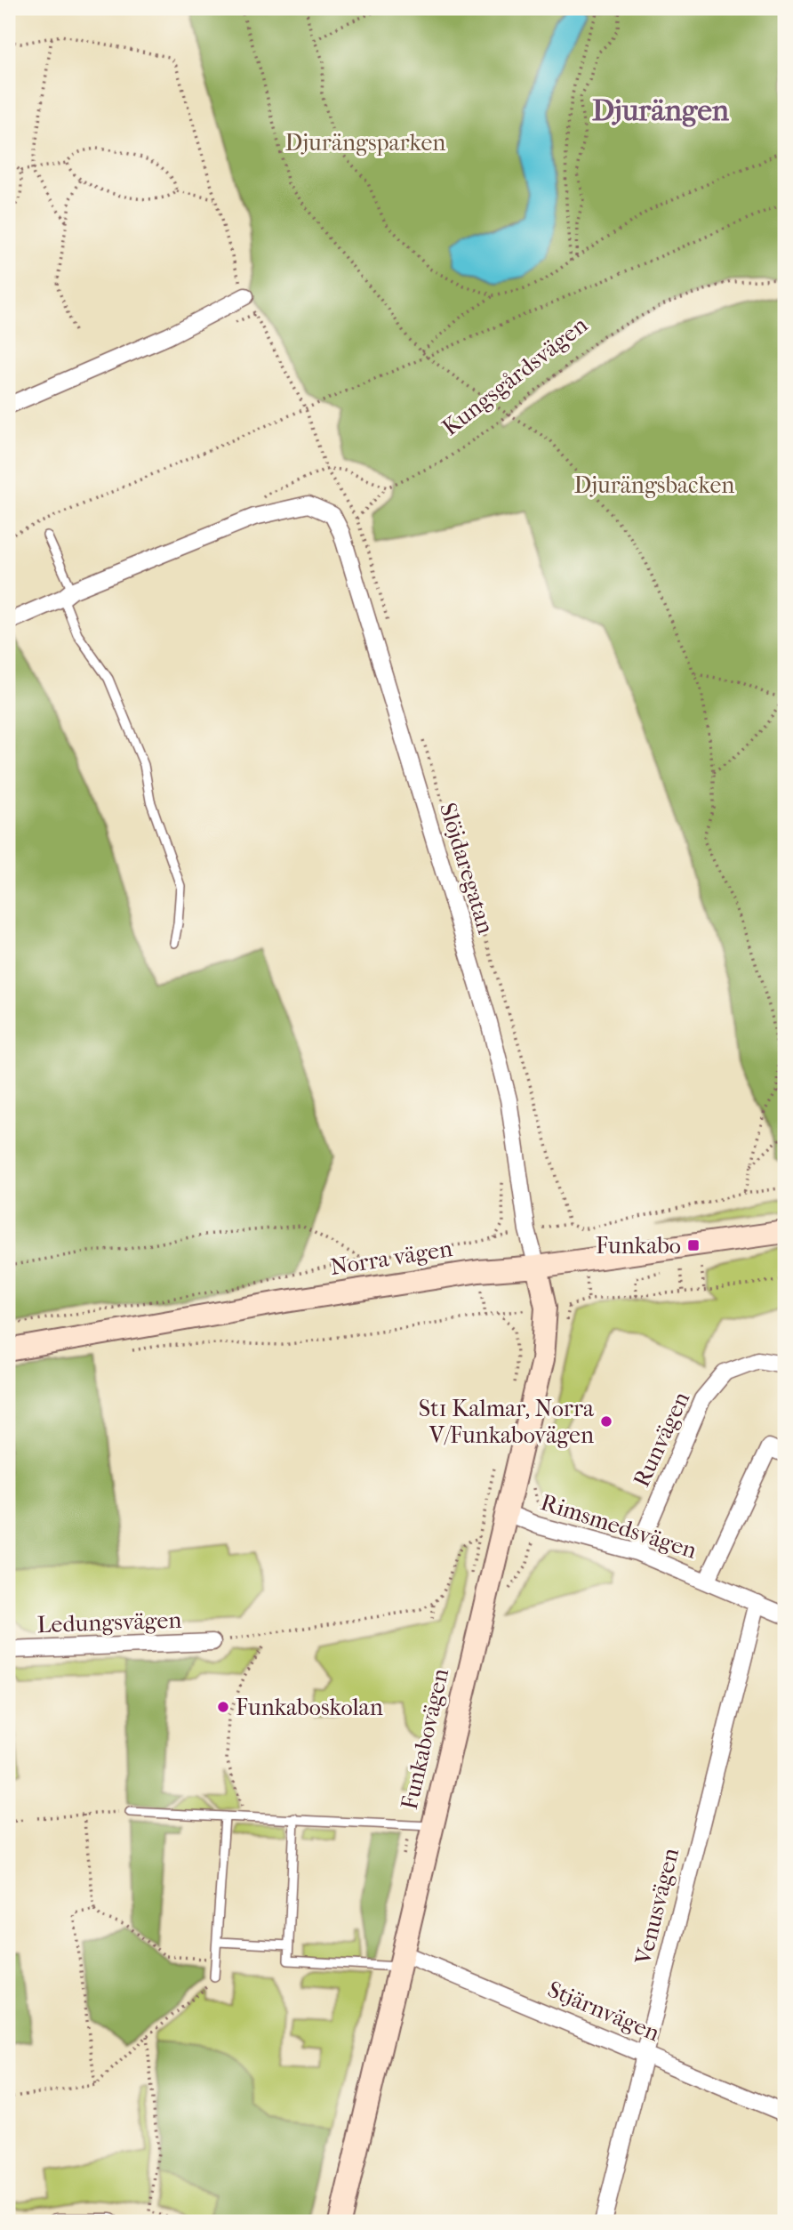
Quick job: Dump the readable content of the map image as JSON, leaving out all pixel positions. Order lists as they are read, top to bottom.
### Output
{
  "streets": {
    "street": [
      "Slöjdaregatan",
      "Norra vägen",
      "Runvägen",
      "Rimsmedsvägen",
      "Ledungsvägen",
      "Funkabovägen",
      "Venusvägen",
      "Stjärnvägen"
    ],
    "path": ["Kungsgårdsvägen"]
  },
  "crossings": [
    ["Slöjdaregatan", "Norra vägen"],
    ["Slöjdaregatan", "Funkabovägen"],
    ["Norra vägen", "Funkabovägen"],
    ["Runvägen", "Rimsmedsvägen"],
    ["Rimsmedsvägen", "Funkabovägen"],
    ["Rimsmedsvägen", "Venusvägen"],
    ["Funkabovägen", "Stjärnvägen"],
    ["Venusvägen", "Stjärnvägen"]
  ],
  "districts": ["Djurängen"],
  "parks": ["Djurängsparken", "Djurängsbacken"],
  "places": {
    "transit": ["Funkabo"],
    "other": ["St1 Kalmar, Norra V/Funkabovägen", "Funkaboskolan"]
  }
}
